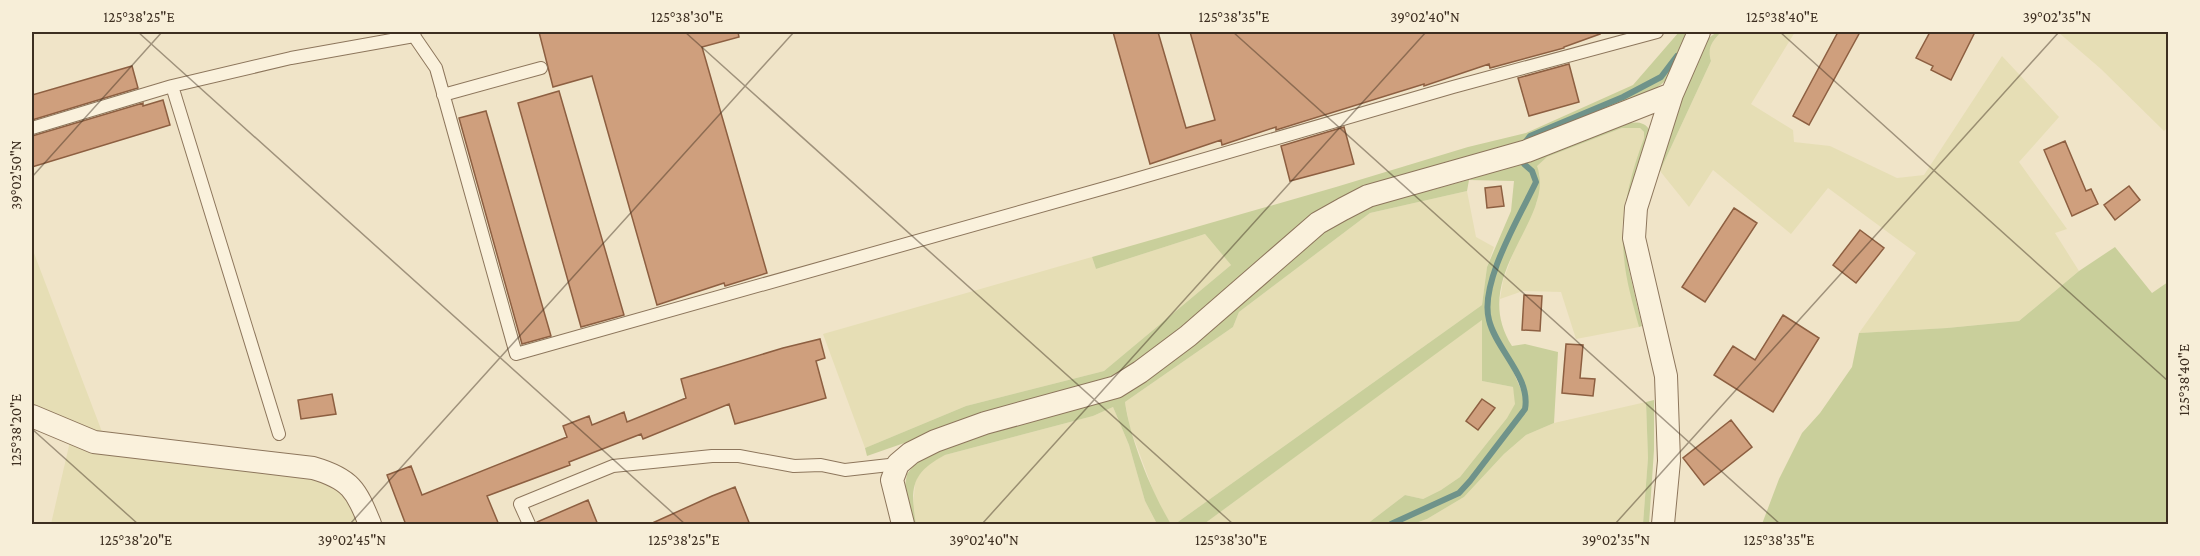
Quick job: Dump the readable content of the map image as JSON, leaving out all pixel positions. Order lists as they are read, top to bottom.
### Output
{
  "coordinates": [
    "125°38'25\"E",
    "125°38'30\"E",
    "125°38'35\"E",
    "39°02'40\"N",
    "125°38'40\"E",
    "39°02'35\"N",
    "39°02'50\"N",
    "125°38'20\"E",
    "39°02'45\"N"
  ]
}
